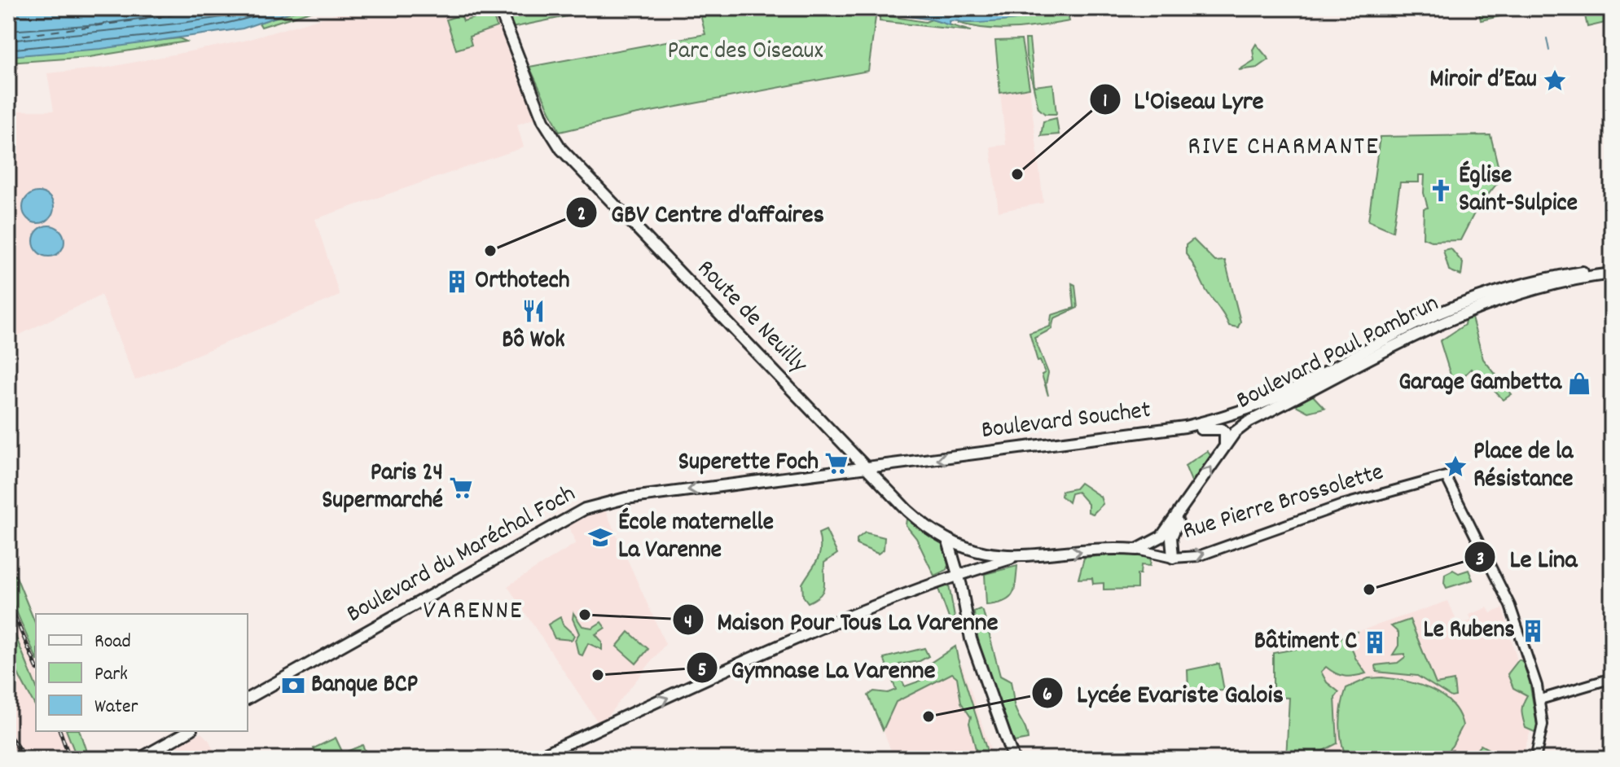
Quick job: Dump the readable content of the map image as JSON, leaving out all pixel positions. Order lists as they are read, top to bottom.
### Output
{
  "streets": {
    "main road": [
      "Route de Neuilly",
      "Boulevard Paul Pambrun",
      "Boulevard Souchet",
      "Rue Pierre Brossolette",
      "Boulevard du Maréchal Foch"
    ]
  },
  "crossings": [
    ["Route de Neuilly", "Boulevard Souchet"],
    ["Route de Neuilly", "Rue Pierre Brossolette"],
    ["Route de Neuilly", "Boulevard du Maréchal Foch"],
    ["Boulevard Paul Pambrun", "Boulevard Souchet"],
    ["Boulevard Paul Pambrun", "Rue Pierre Brossolette"],
    ["Boulevard Souchet", "Boulevard du Maréchal Foch"]
  ],
  "one_way": ["Boulevard Souchet", "Boulevard du Maréchal Foch"],
  "districts": ["RIVE CHARMANTE", "VARENNE"],
  "parks": ["Parc des Oiseaux"],
  "places": {
    "place": ["Miroir d’Eau", "Place de la Résistance"],
    "other": [
      "L'Oiseau Lyre",
      "GBV Centre d'affaires",
      "Le Lina",
      "Maison Pour Tous La Varenne",
      "Gymnase La Varenne",
      "Lycée Evariste Galois"
    ],
    "church": ["Église Saint-Sulpice"],
    "building": ["Orthotech", "Le Rubens", "Bâtiment C"],
    "restaurant": ["Bô Wok"],
    "shop": ["Garage Gambetta"],
    "supermarket": ["Superette Foch", "Paris 24 Supermarché"],
    "school or university": ["École maternelle La Varenne"],
    "bank": ["Banque BCP"]
  },
  "legend": ["Road", "Park", "Water"]
}
